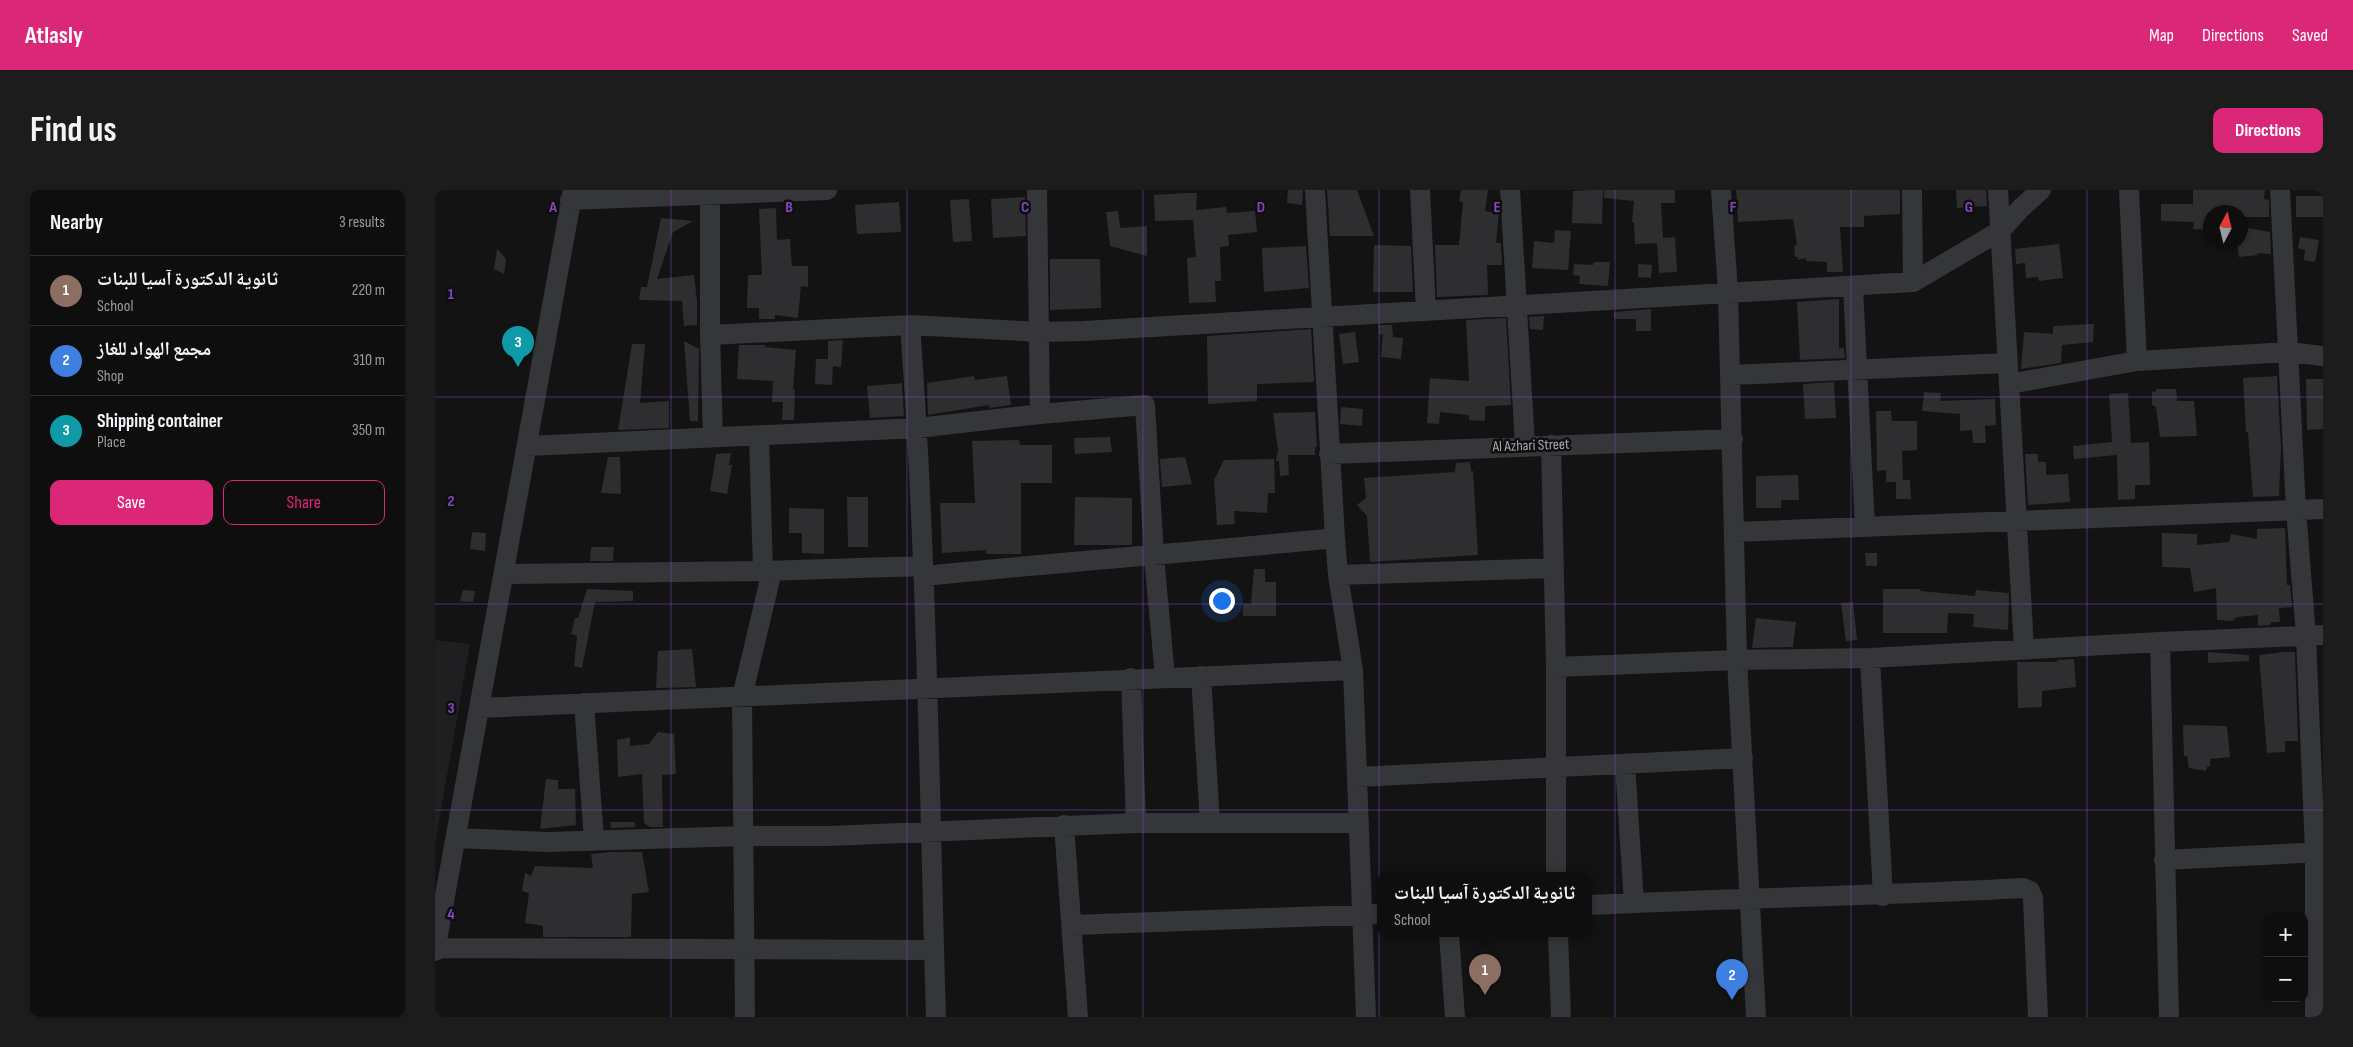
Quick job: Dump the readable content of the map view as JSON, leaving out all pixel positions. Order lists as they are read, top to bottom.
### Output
{
  "streets": {
    "street": ["Al Azhari Street"]
  },
  "north": "top",
  "page": {
    "header": "Atlasly",
    "nav": ["Map", "Directions", "Saved"],
    "buttons": [
      "Directions",
      ["Save", "Share"]
    ],
    "title": "Find us",
    "heading": ["Nearby", "3 results"],
    "list": [
      {
        "mark": "1",
        "name": "ثانوية الدكتورة آسيا للبنات",
        "note": "School",
        "value": "220 m"
      },
      {
        "mark": "2",
        "name": "مجمع الهواد للغاز",
        "note": "Shop",
        "value": "310 m"
      },
      {
        "mark": "3",
        "name": "Shipping container",
        "note": "Place",
        "value": "350 m"
      }
    ],
    "pins": ["3", "1", "2"],
    "popup": ["ثانوية الدكتورة آسيا للبنات", "School"],
    "map_buttons": ["+", "−"]
  },
  "grid": {
    "columns": [
      "A",
      "B",
      "C",
      "D",
      "E",
      "F",
      "G"
    ],
    "rows": [
      "1",
      "2",
      "3",
      "4"
    ]
  }
}
